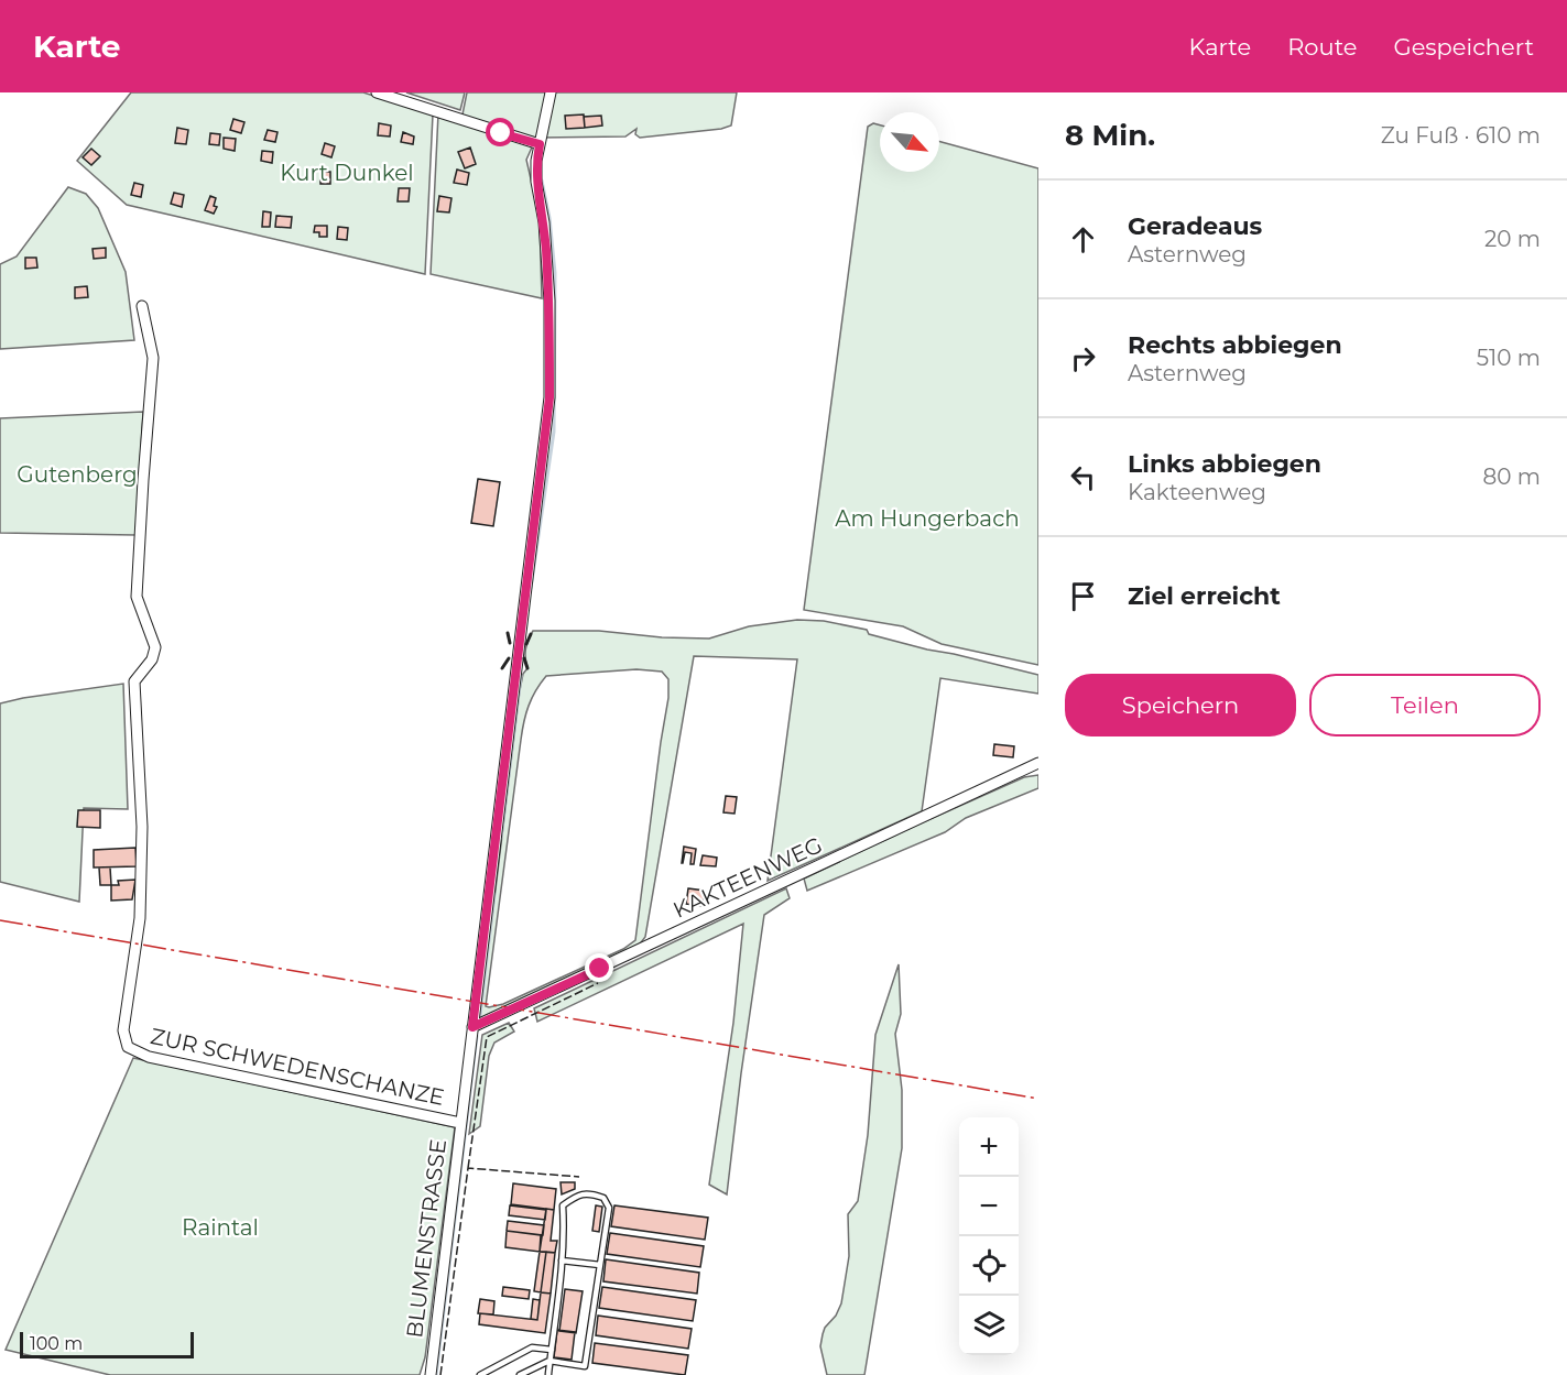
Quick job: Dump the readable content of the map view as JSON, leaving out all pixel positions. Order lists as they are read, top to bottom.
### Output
{
  "streets": {
    "street": ["KAKTEENWEG", "ZUR SCHWEDENSCHANZE", "BLUMENSTRASSE"]
  },
  "crossings": [
    ["KAKTEENWEG", "BLUMENSTRASSE"],
    ["ZUR SCHWEDENSCHANZE", "BLUMENSTRASSE"]
  ],
  "parks": [
    "Kurt Dunkel",
    "Gutenberg",
    "Am Hungerbach",
    "Raintal"
  ],
  "scale_bar": "100 m",
  "north": "bottom right",
  "page": {
    "header": "Karte",
    "nav": ["Karte", "Route", "Gespeichert"],
    "heading": ["8 Min.", "Zu Fuß · 610 m"],
    "list": [
      ["Geradeaus", "Asternweg", "20 m"],
      ["Rechts abbiegen", "Asternweg", "510 m"],
      ["Links abbiegen", "Kakteenweg", "80 m"],
      "Ziel erreicht"
    ],
    "buttons": ["Speichern", "Teilen"],
    "map_buttons": ["+", "−"],
    "scale": "100 m"
  }
}
